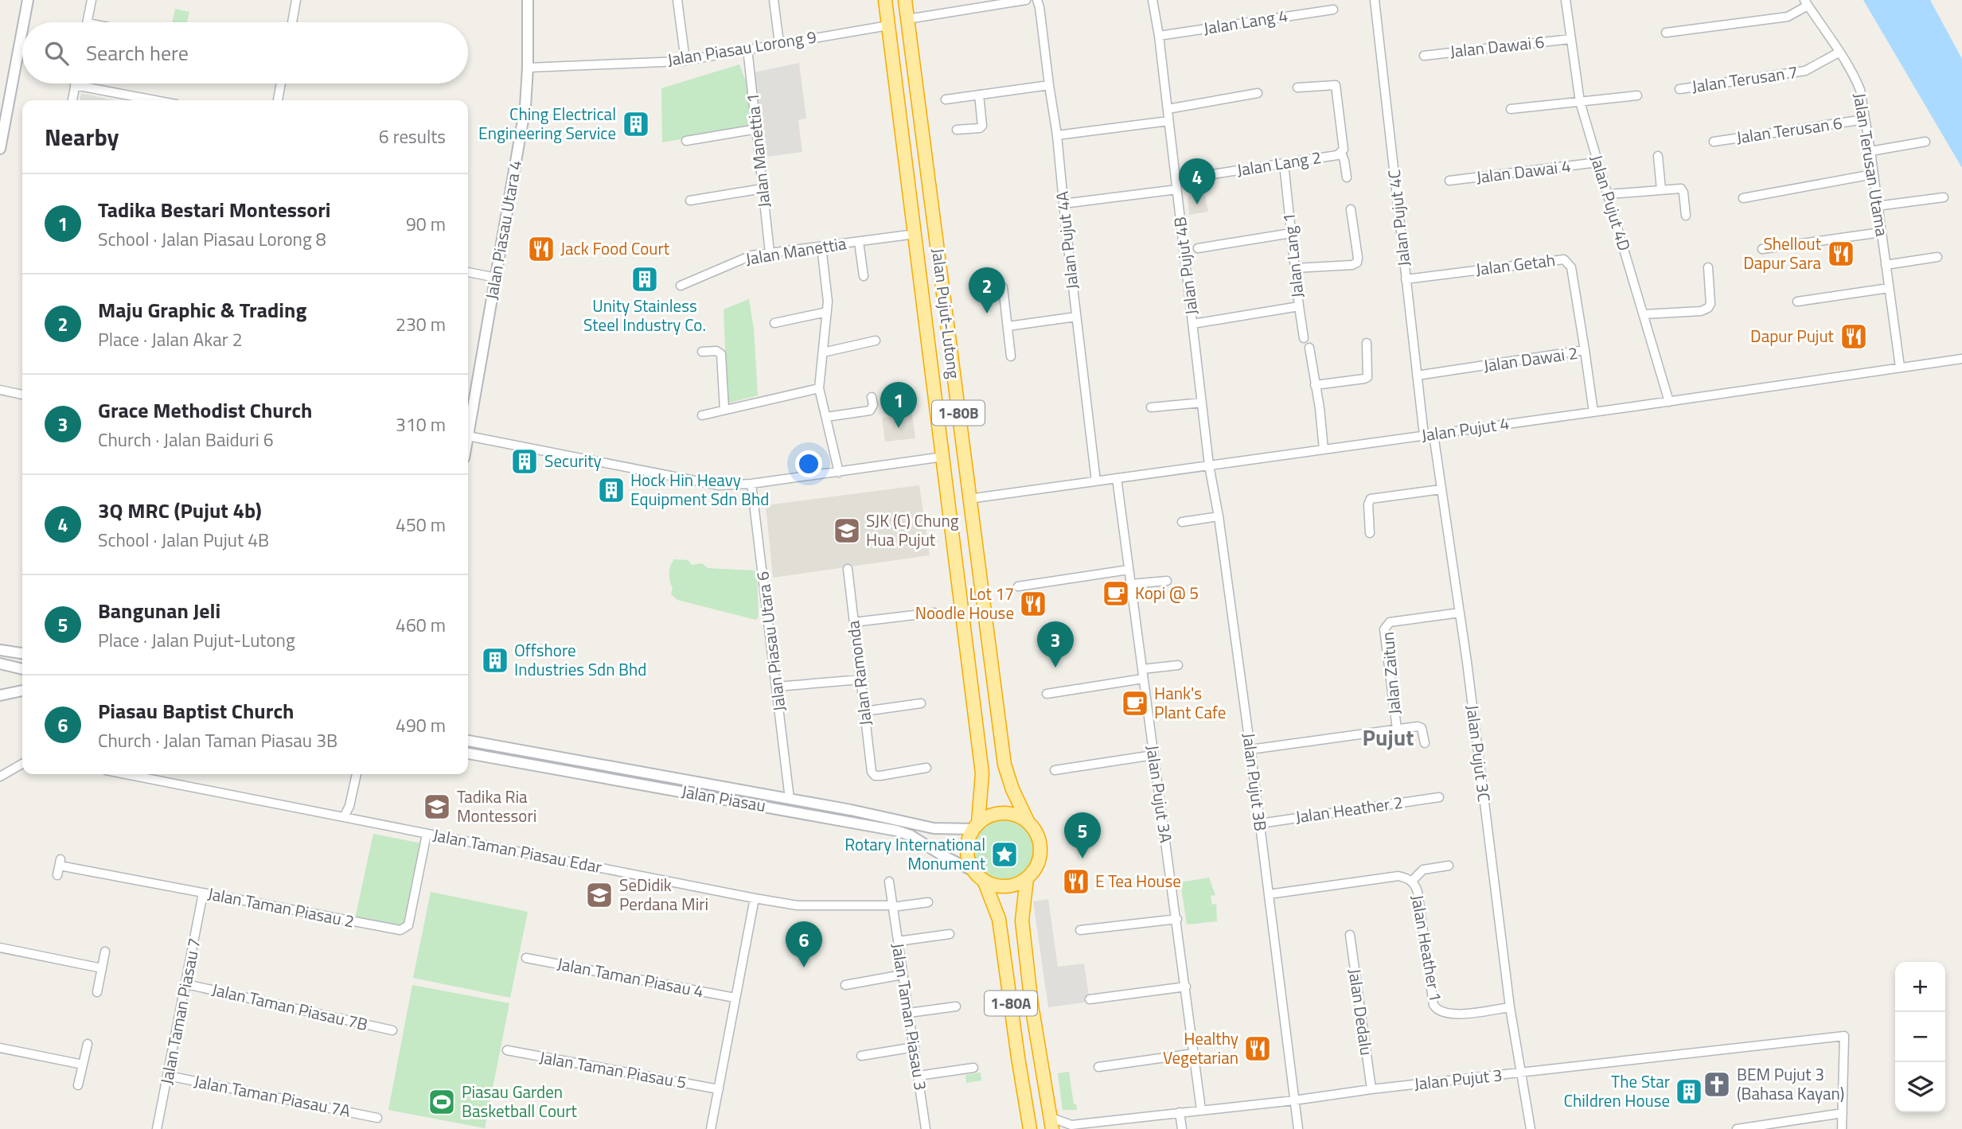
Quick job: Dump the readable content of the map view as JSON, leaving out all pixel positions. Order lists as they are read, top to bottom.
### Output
{
  "streets": {
    "highway": ["Jalan Pujut-Lutong", "1-80B", "1-80A"],
    "street": [
      "Jalan Lang 4",
      "Jalan Dawai 6",
      "Jalan Piasau Lorong 9",
      "Jalan Terusan 7",
      "Jalan Terusan 6",
      "Jalan Manettia 1",
      "Jalan Lang 2",
      "Jalan Terusan Utama",
      "Jalan Dawai 4",
      "Jalan Pujut 4D",
      "Jalan Pujut 4C",
      "Jalan Piasau Utara 4",
      "Jalan Pujut 4A",
      "Jalan Manettia",
      "Jalan Lang 1",
      "Jalan Getah",
      "Jalan Pujut 4B",
      "Jalan Dawai 2",
      "Jalan Pujut 4",
      "Jalan Piasau Utara 6",
      "Jalan Ramonda",
      "Jalan Zaitun",
      "Jalan Pujut 3C",
      "Jalan Pujut 3B",
      "Jalan Pujut 3A",
      "Jalan Piasau",
      "Jalan Heather 2",
      "Jalan Taman Piasau Edar",
      "Jalan Taman Piasau 2",
      "Jalan Heather 1",
      "Jalan Taman Piasau 4",
      "Jalan Taman Piasau 7B",
      "Jalan Taman Piasau 7",
      "Jalan Dedalu",
      "Jalan Taman Piasau 3",
      "Jalan Taman Piasau 5",
      "Jalan Pujut 3",
      "Jalan Taman Piasau 7A"
    ]
  },
  "crossings": [
    ["Jalan Lang 4", "Jalan Pujut 4B"],
    ["Jalan Dawai 6", "Jalan Pujut 4D"],
    ["Jalan Piasau Lorong 9", "Jalan Manettia 1"],
    ["Jalan Piasau Lorong 9", "Jalan Piasau Utara 4"],
    ["Jalan Piasau Lorong 9", "Jalan Pujut-Lutong"],
    ["Jalan Terusan 7", "Jalan Terusan Utama"],
    ["Jalan Terusan 6", "Jalan Terusan Utama"],
    ["Jalan Manettia 1", "Jalan Manettia"],
    ["Jalan Lang 2", "Jalan Lang 1"],
    ["Jalan Lang 2", "Jalan Pujut 4B"],
    ["Jalan Terusan Utama", "Jalan Pujut 4"],
    ["Jalan Dawai 4", "Jalan Pujut 4D"],
    ["Jalan Pujut 4D", "Jalan Pujut 4"],
    ["Jalan Pujut 4C", "Jalan Getah"],
    ["Jalan Pujut 4C", "Jalan Dawai 2"],
    ["Jalan Pujut 4C", "Jalan Pujut 4"],
    ["Jalan Pujut 4A", "Jalan Pujut 4"],
    ["Jalan Manettia", "Jalan Pujut-Lutong"],
    ["Jalan Lang 1", "Jalan Pujut 4B"],
    ["Jalan Getah", "Jalan Dawai 2"],
    ["Jalan Pujut 4B", "Jalan Pujut 4"],
    ["Jalan Pujut 4B", "Jalan Pujut 3B"],
    ["Jalan Pujut-Lutong", "Jalan Pujut 4"],
    ["Jalan Pujut-Lutong", "Jalan Piasau"],
    ["Jalan Pujut-Lutong", "1-80A"],
    ["Jalan Dawai 2", "Jalan Pujut 4"],
    ["Jalan Pujut 4", "Jalan Pujut 3C"],
    ["Jalan Pujut 4", "Jalan Pujut 3B"],
    ["Jalan Pujut 4", "Jalan Pujut 3A"],
    ["Jalan Piasau Utara 6", "Jalan Piasau"],
    ["Jalan Zaitun", "Jalan Pujut 3C"],
    ["Jalan Zaitun", "Jalan Pujut 3B"],
    ["Jalan Pujut 3C", "Jalan Heather 1"],
    ["Jalan Pujut 3C", "Jalan Pujut 3"],
    ["Jalan Pujut 3B", "Jalan Heather 2"],
    ["Jalan Pujut 3B", "Jalan Heather 1"],
    ["Jalan Pujut 3B", "Jalan Pujut 3"],
    ["Jalan Pujut 3A", "Jalan Pujut 3"],
    ["Jalan Piasau", "1-80A"],
    ["Jalan Taman Piasau Edar", "Jalan Taman Piasau 2"],
    ["Jalan Taman Piasau 2", "Jalan Taman Piasau 7"],
    ["Jalan Taman Piasau 7B", "Jalan Taman Piasau 7"],
    ["Jalan Taman Piasau 7", "Jalan Taman Piasau 7A"],
    ["Jalan Dedalu", "Jalan Pujut 3"]
  ],
  "districts": ["Pujut"],
  "places": {
    "building": [
      "Ching Electrical Engineering Service",
      "Unity Stainless Steel Industry Co.",
      "Security",
      "Hock Hin Heavy Equipment Sdn Bhd",
      "Offshore Industries Sdn Bhd",
      "The Star Children House"
    ],
    "restaurant": [
      "Jack Food Court",
      "Shellout Dapur Sara",
      "Dapur Pujut",
      "Lot 17 Noodle House",
      "E Tea House",
      "Healthy Vegetarian"
    ],
    "school or university": ["SJK (C) Chung Hua Pujut", "Tadika Ria Montessori", "SeDidik Perdana Miri"],
    "cafe": ["Kopi @ 5", "Hank's Plant Cafe"],
    "place": ["Rotary International Monument"],
    "church": ["BEM Pujut 3 (Bahasa Kayan)"],
    "sports": ["Piasau Garden Basketball Court"]
  },
  "page": {
    "search": "Search here",
    "heading": ["Nearby", "6 results"],
    "pins": [
      "4",
      "2",
      "1",
      "3",
      "5",
      "6"
    ],
    "list": [
      {
        "mark": "1",
        "name": "Tadika Bestari Montessori",
        "note": "School · Jalan Piasau Lorong 8",
        "value": "90 m"
      },
      {
        "mark": "2",
        "name": "Maju Graphic & Trading",
        "note": "Place · Jalan Akar 2",
        "value": "230 m"
      },
      {
        "mark": "3",
        "name": "Grace Methodist Church",
        "note": "Church · Jalan Baiduri 6",
        "value": "310 m"
      },
      {
        "mark": "4",
        "name": "3Q MRC (Pujut 4b)",
        "note": "School · Jalan Pujut 4B",
        "value": "450 m"
      },
      {
        "mark": "5",
        "name": "Bangunan Jeli",
        "note": "Place · Jalan Pujut-Lutong",
        "value": "460 m"
      },
      {
        "mark": "6",
        "name": "Piasau Baptist Church",
        "note": "Church · Jalan Taman Piasau 3B",
        "value": "490 m"
      }
    ],
    "map_buttons": ["+", "−"]
  }
}
